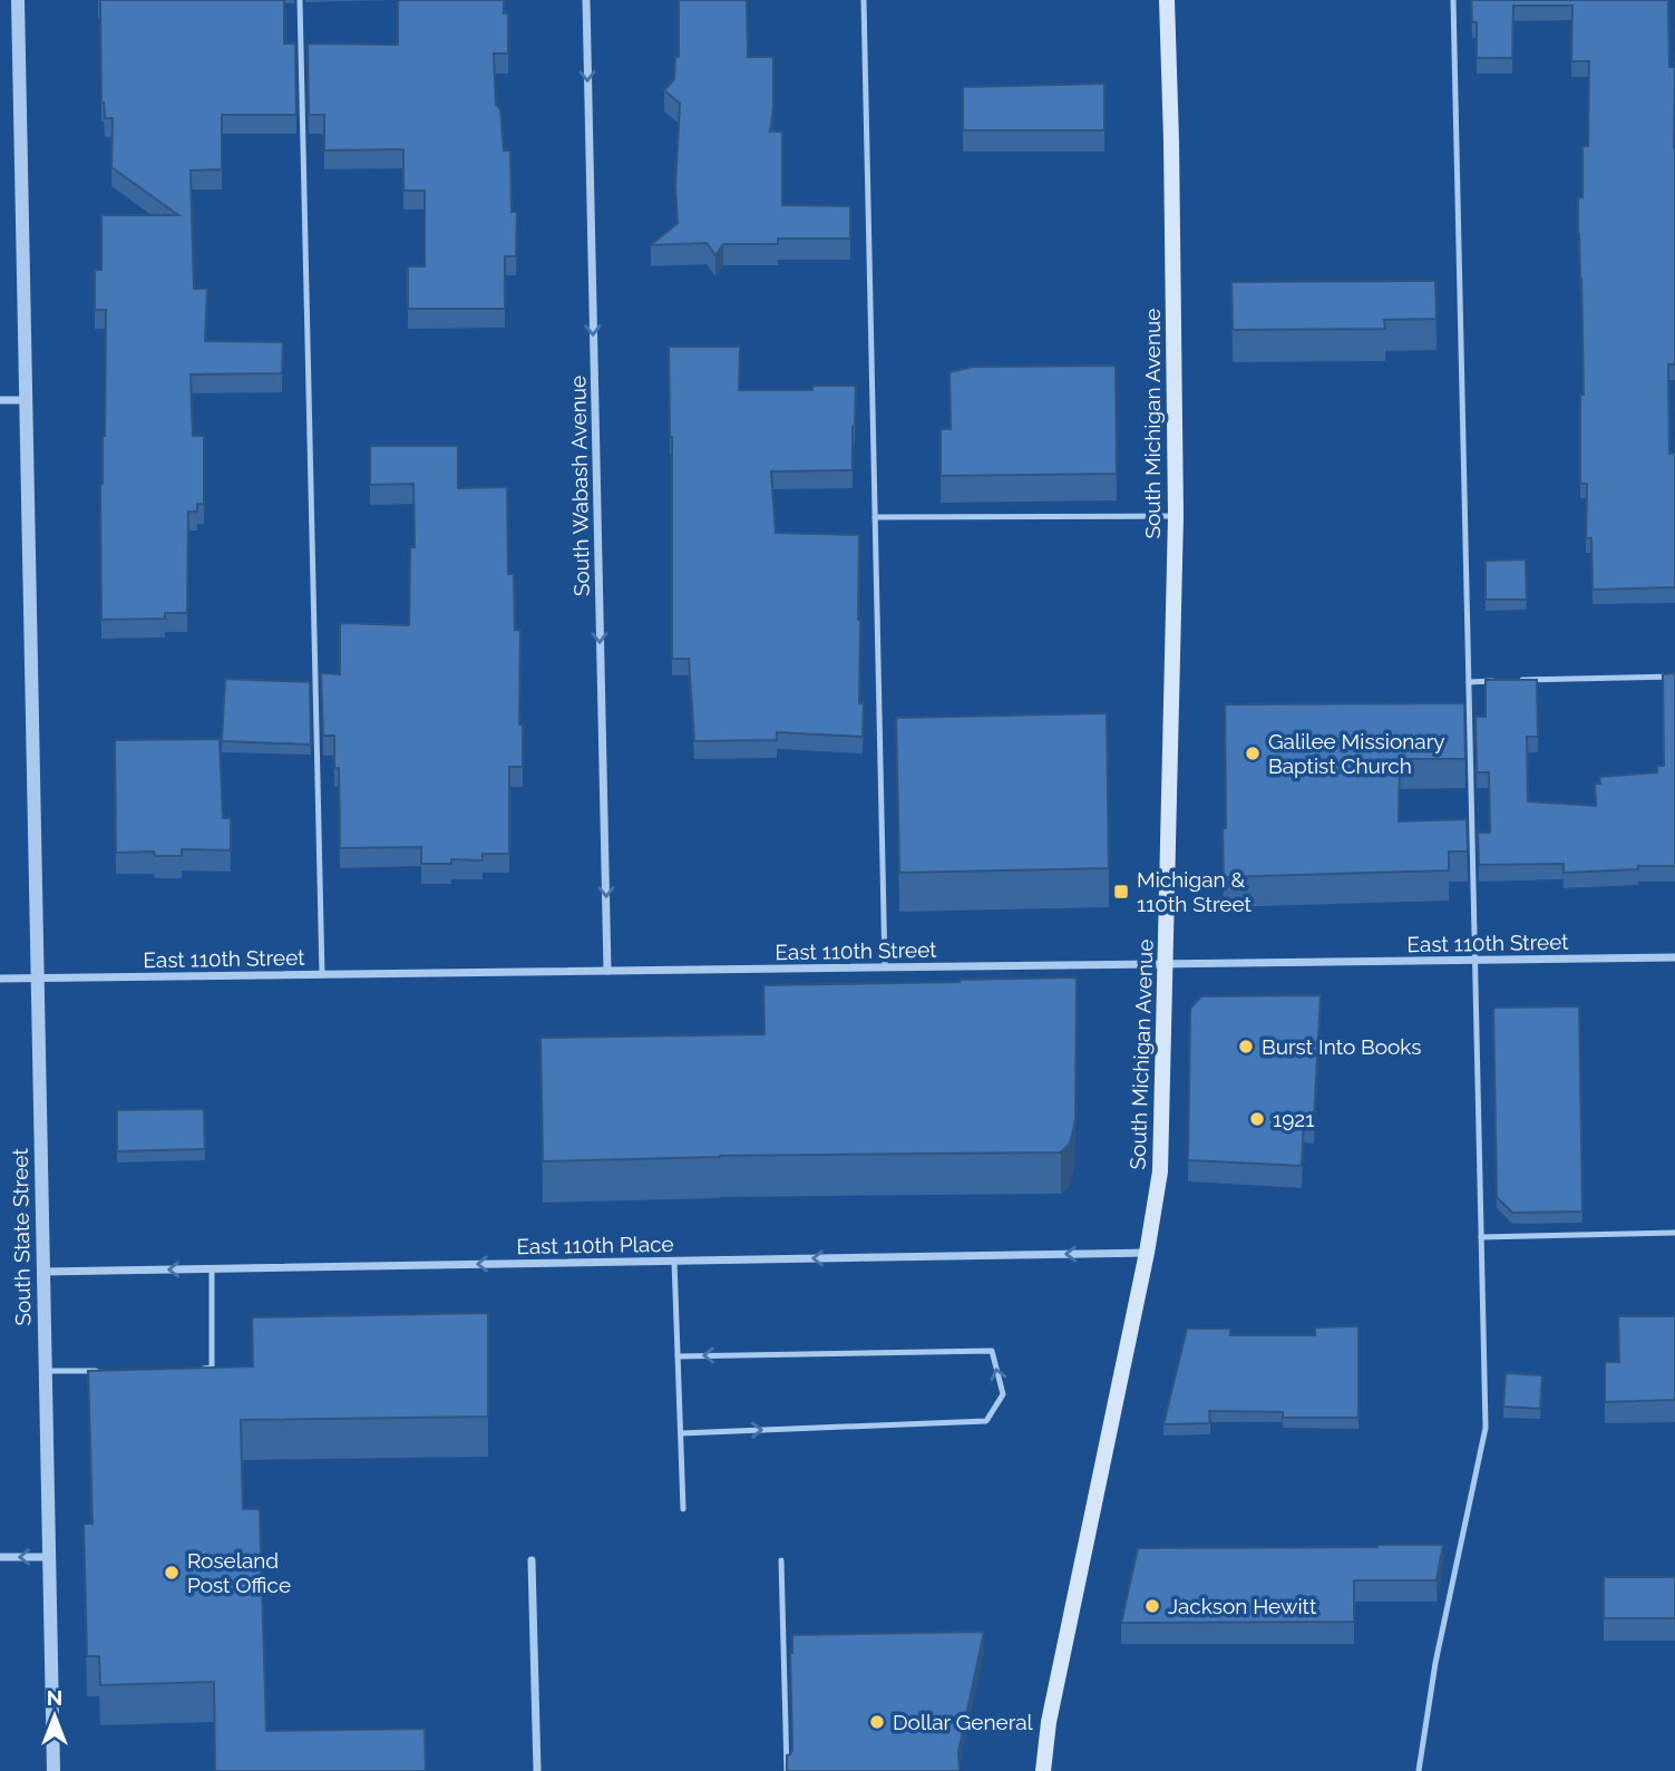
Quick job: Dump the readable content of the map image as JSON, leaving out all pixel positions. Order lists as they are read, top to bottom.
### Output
{
  "streets": {
    "main road": ["South Michigan Avenue"],
    "street": [
      "South Wabash Avenue",
      "East 110th Street",
      "South State Street",
      "East 110th Place"
    ]
  },
  "crossings": [
    ["South Michigan Avenue", "East 110th Street"],
    ["South Michigan Avenue", "East 110th Place"],
    ["South Wabash Avenue", "East 110th Street"],
    ["East 110th Street", "South State Street"],
    ["South State Street", "East 110th Place"]
  ],
  "one_way": ["South Wabash Avenue", "East 110th Place"],
  "places": {
    "other": [
      "Galilee Missionary Baptist Church",
      "Burst Into Books",
      "1921",
      "Roseland Post Office",
      "Jackson Hewitt",
      "Dollar General"
    ],
    "transit": ["Michigan & 110th Street"]
  },
  "north": "top"
}
